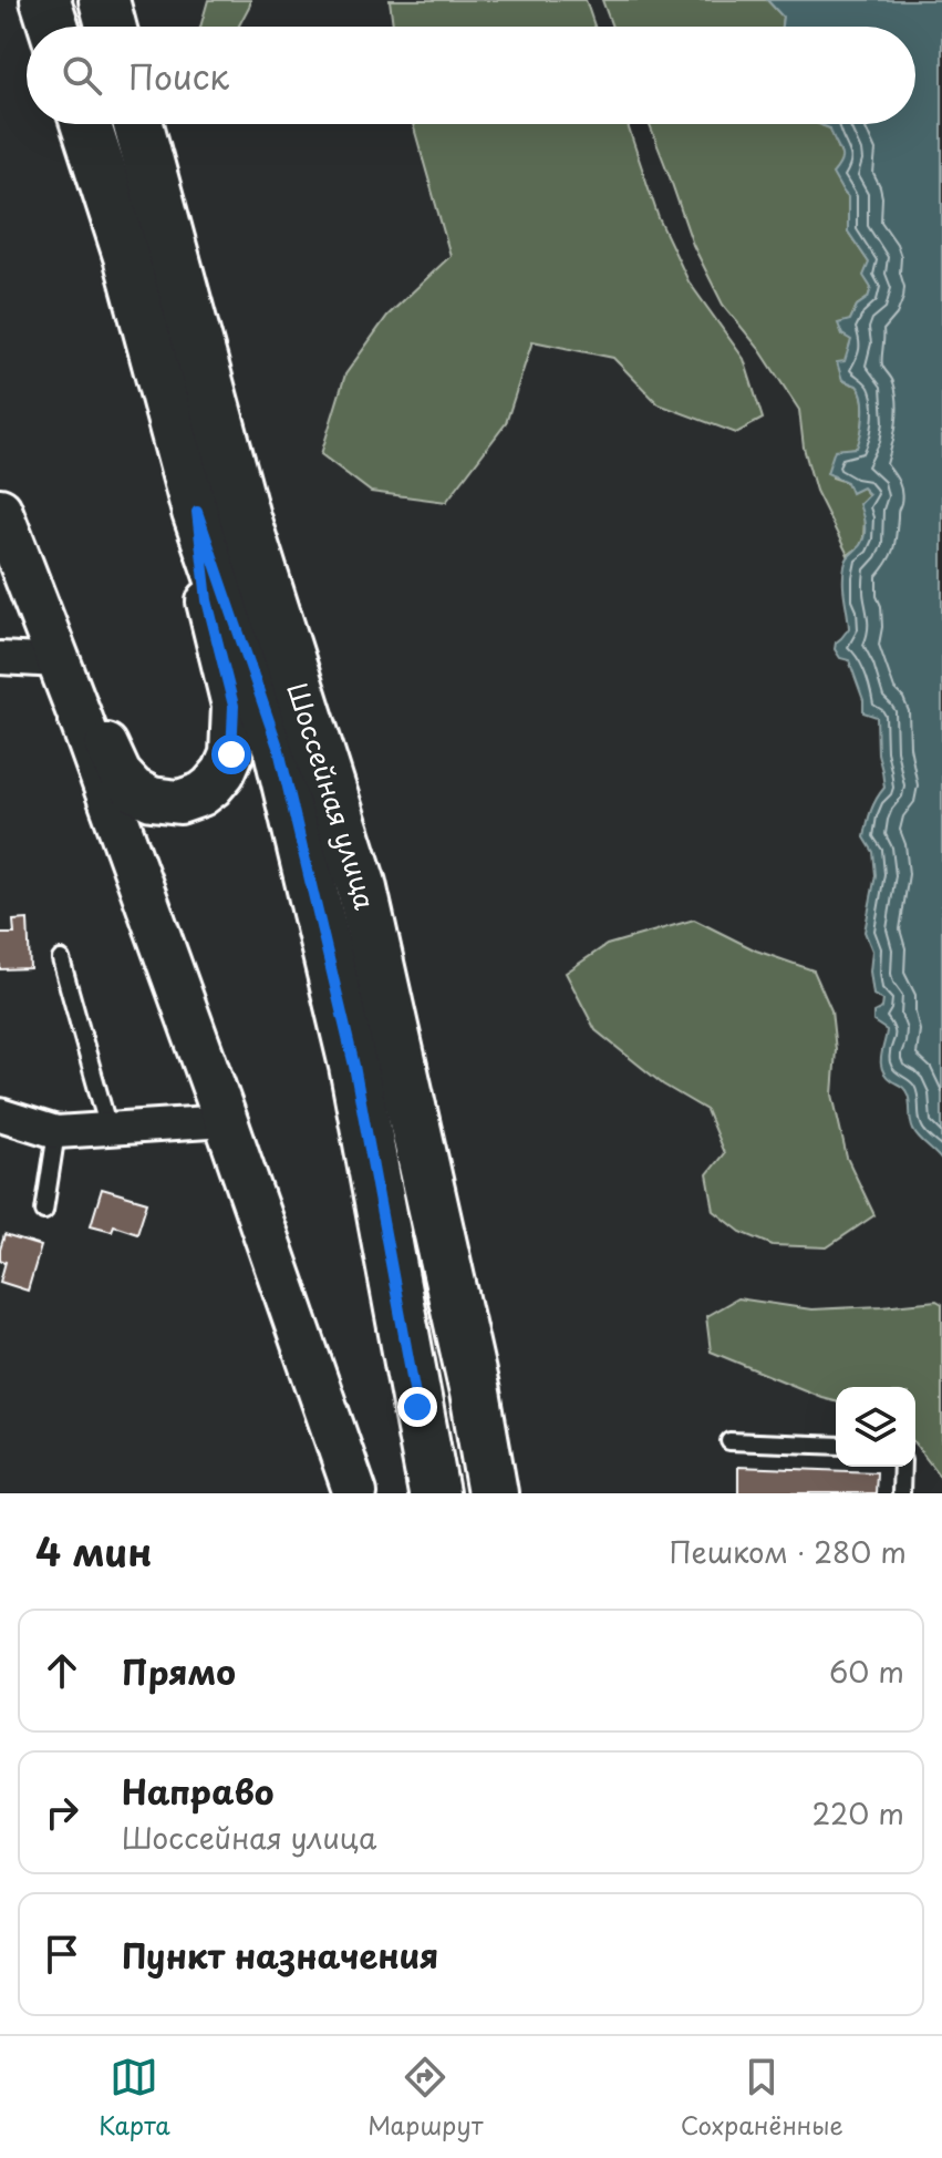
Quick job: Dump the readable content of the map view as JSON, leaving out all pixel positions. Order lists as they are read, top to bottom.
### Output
{
  "streets": {
    "main road": ["Шоссейная улица"]
  },
  "page": {
    "search": "Поиск",
    "heading": ["4 мин", "Пешком · 280 m"],
    "list": [
      ["Прямо", "60 m"],
      ["Направо", "Шоссейная улица", "220 m"],
      "Пункт назначения"
    ],
    "nav": ["Карта", "Маршрут", "Сохранённые"]
  }
}
